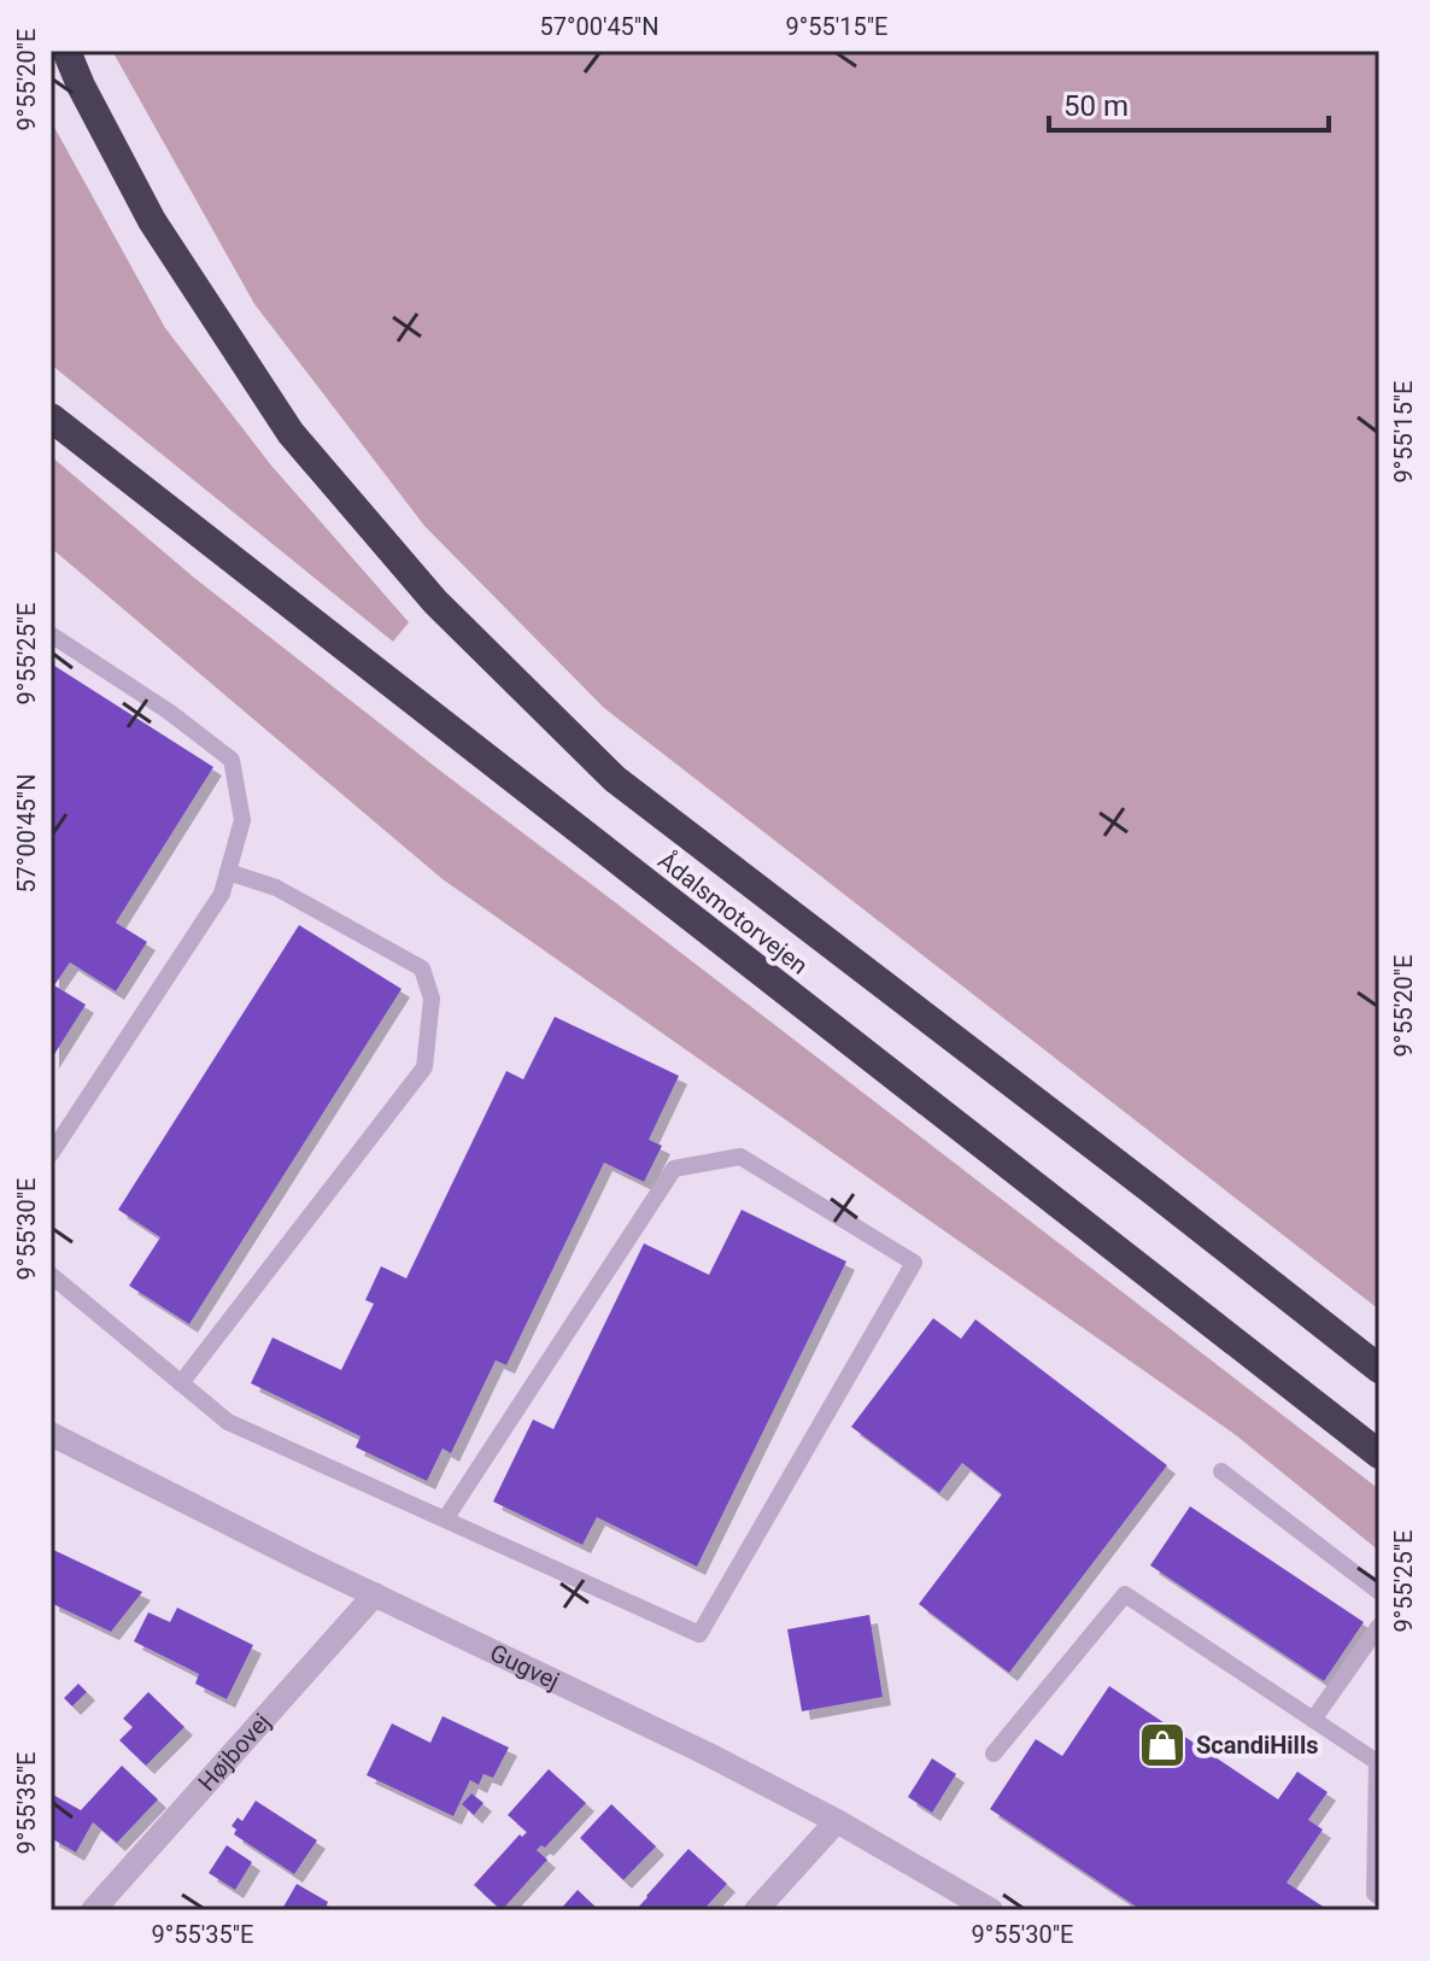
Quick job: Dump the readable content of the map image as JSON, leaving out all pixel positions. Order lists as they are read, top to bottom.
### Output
{
  "streets": {
    "highway": ["Ådalsmotorvejen"],
    "street": ["Gugvej", "Højbovej"]
  },
  "crossings": [
    ["Gugvej", "Højbovej"]
  ],
  "places": {
    "shop": ["ScandiHills"]
  },
  "scale_bar": "50 m",
  "coordinates": [
    "57°00'45\"N",
    "9°55'15\"E",
    "9°55'20\"E",
    "9°55'25\"E",
    "9°55'30\"E",
    "9°55'35\"E"
  ]
}
